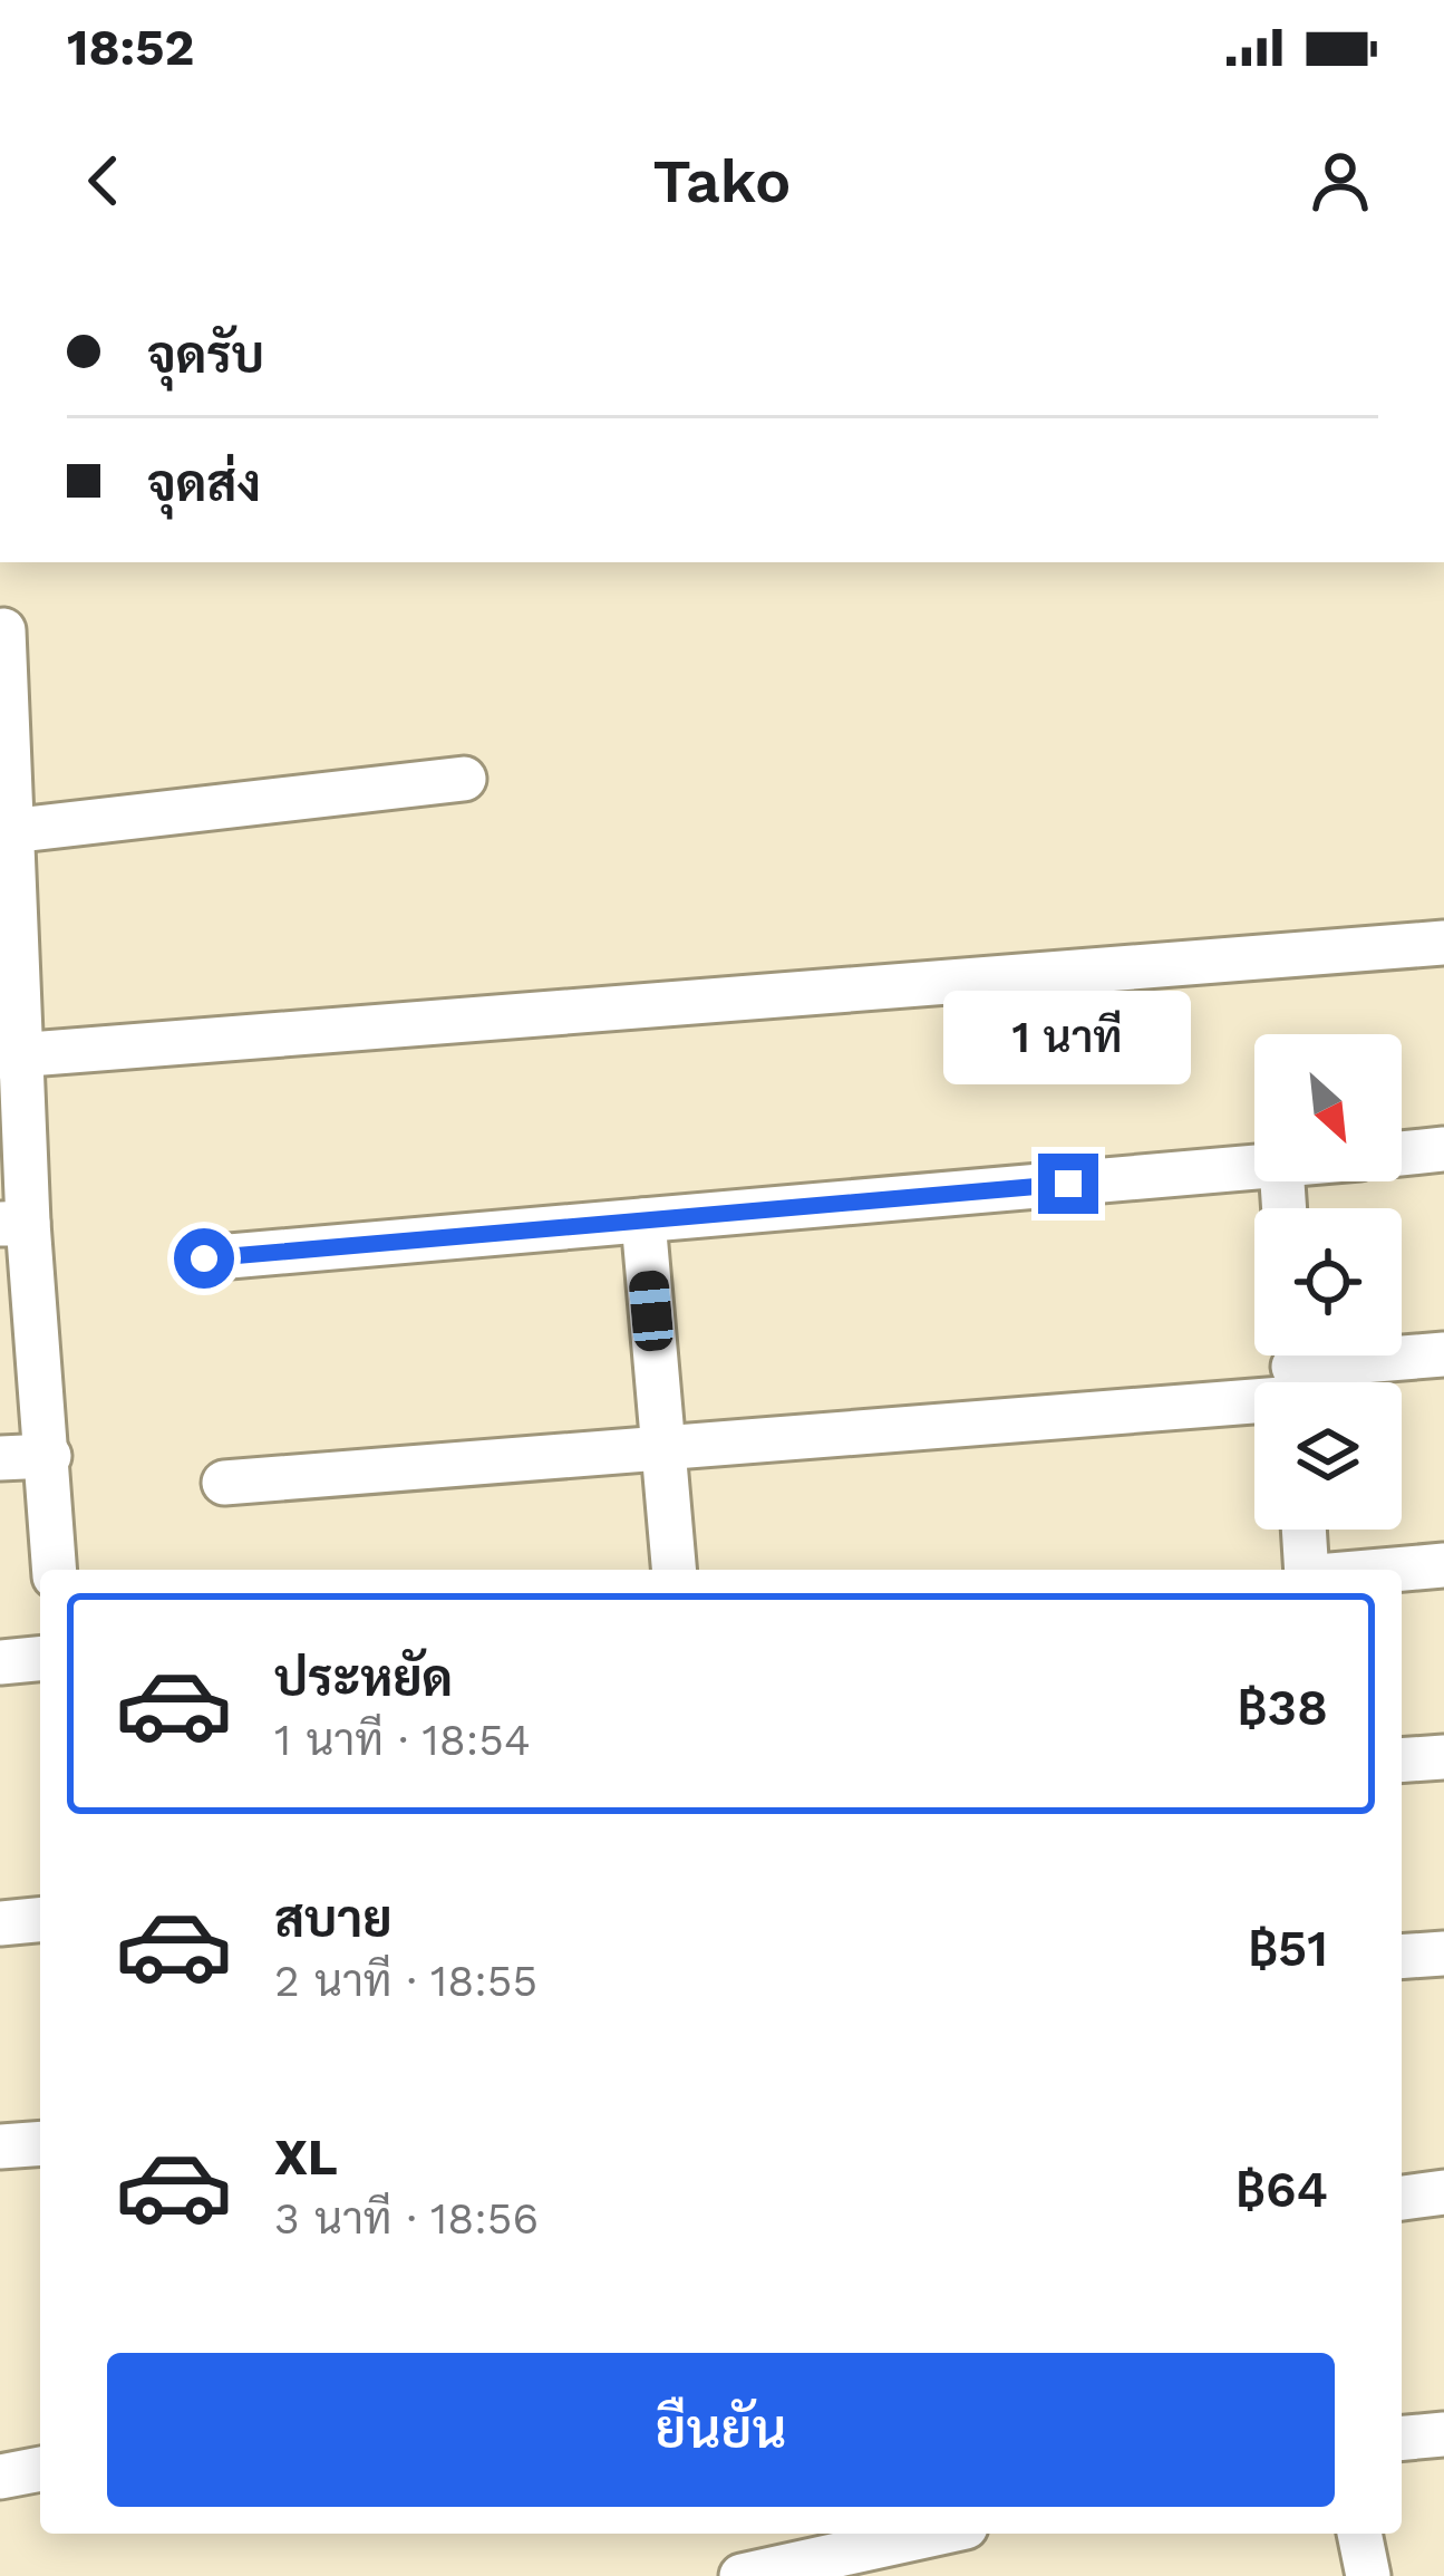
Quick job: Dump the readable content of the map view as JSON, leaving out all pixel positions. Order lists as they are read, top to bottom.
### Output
{
  "north": "bottom right",
  "page": {
    "status": "18:52",
    "header": "Tako",
    "banner": ["จุดรับ", "จุดส่ง"],
    "bubble": "1 นาที",
    "list": [
      {
        "name": "ประหยัด",
        "note": "1 นาที · 18:54",
        "value": "฿38"
      },
      {
        "name": "สบาย",
        "note": "2 นาที · 18:55",
        "value": "฿51"
      },
      {
        "name": "XL",
        "note": "3 นาที · 18:56",
        "value": "฿64"
      }
    ],
    "buttons": "ยืนยัน"
  }
}
